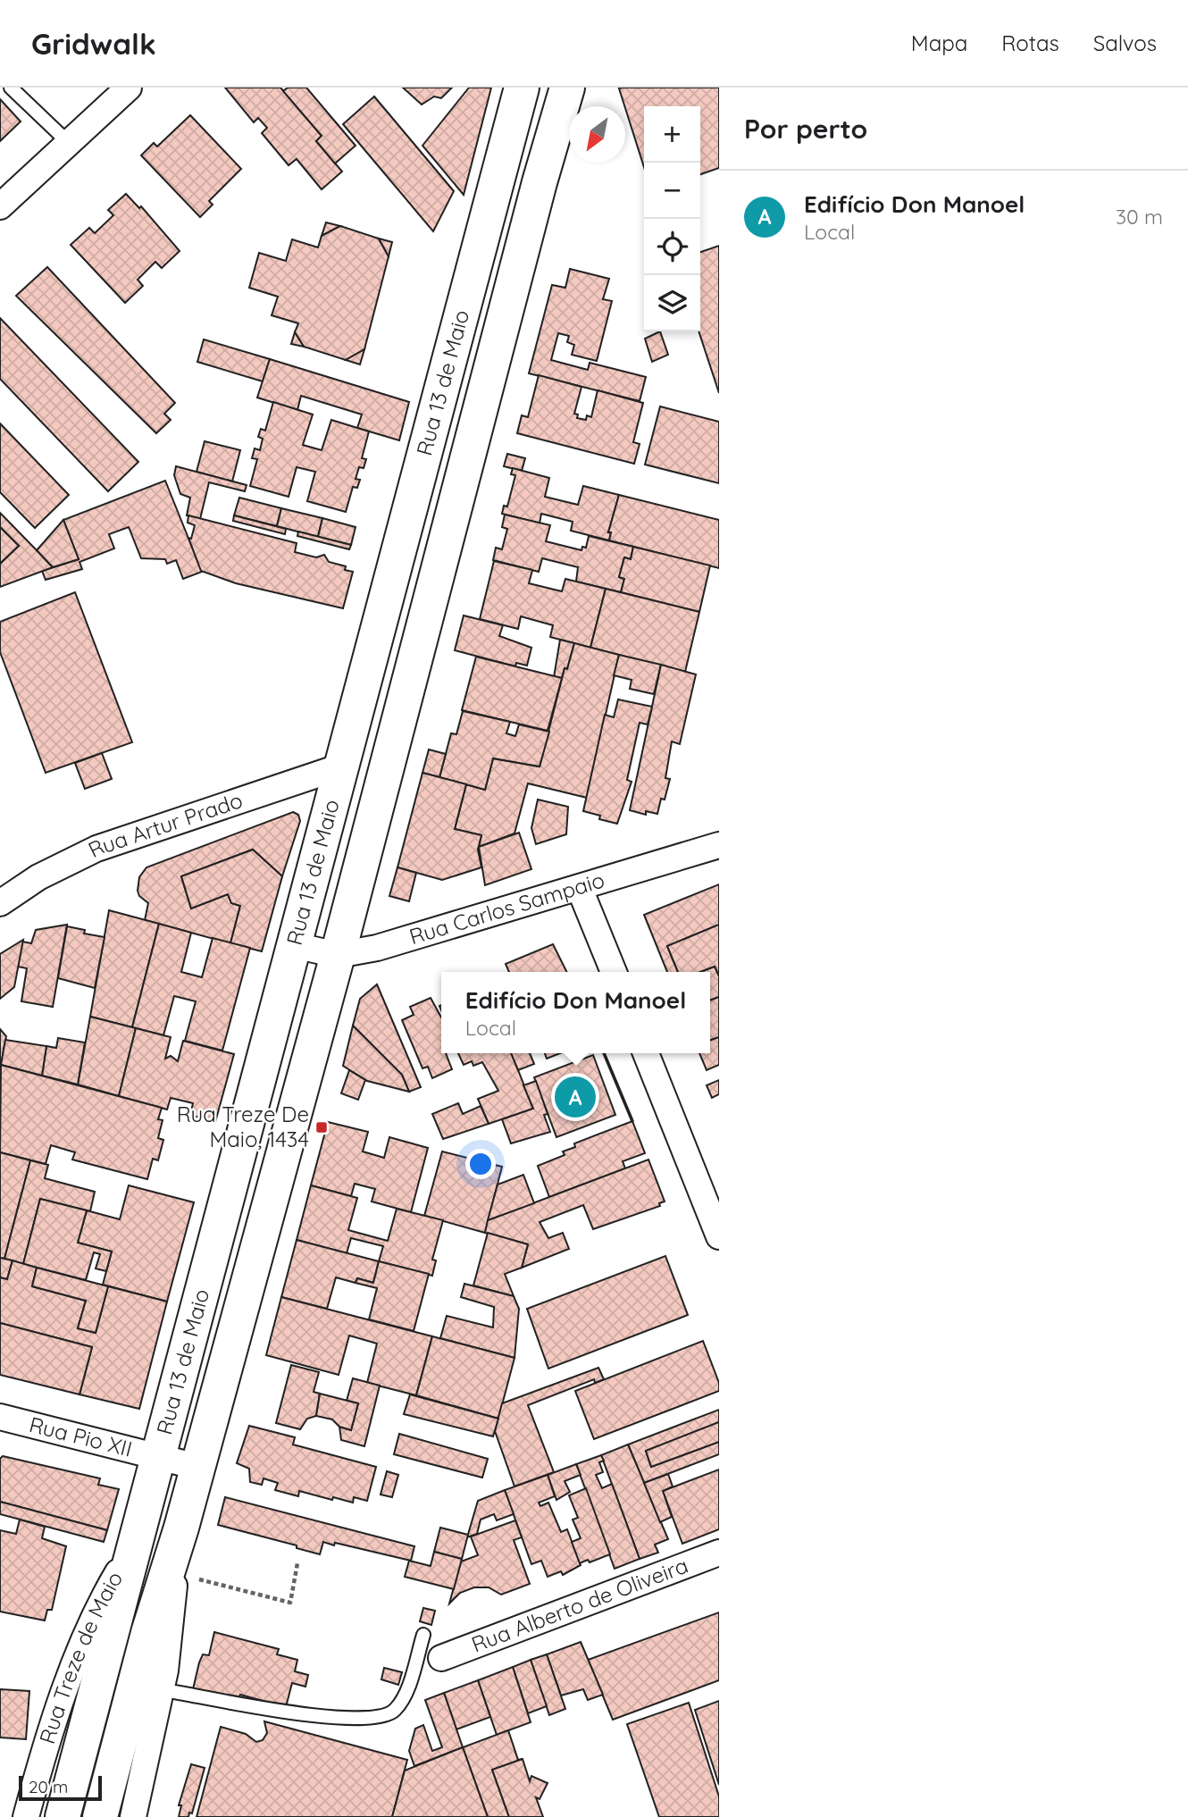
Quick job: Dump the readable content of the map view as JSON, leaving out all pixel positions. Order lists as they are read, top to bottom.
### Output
{
  "streets": {
    "main road": ["Rua 13 de Maio"],
    "street": [
      "Rua Artur Prado",
      "Rua Carlos Sampaio",
      "Rua Pio XII",
      "Rua Alberto de Oliveira",
      "Rua Treze de Maio"
    ]
  },
  "crossings": [
    ["Rua 13 de Maio", "Rua Artur Prado"],
    ["Rua 13 de Maio", "Rua Carlos Sampaio"],
    ["Rua 13 de Maio", "Rua Pio XII"],
    ["Rua 13 de Maio", "Rua Treze de Maio"]
  ],
  "places": {
    "transit": ["Rua Treze De Maio, 1434"]
  },
  "scale_bar": "20 m",
  "north": "bottom left",
  "page": {
    "header": "Gridwalk",
    "nav": ["Mapa", "Rotas", "Salvos"],
    "heading": "Por perto",
    "map_buttons": ["+", "−"],
    "list": [
      {
        "mark": "A",
        "name": "Edifício Don Manoel",
        "note": "Local",
        "value": "30 m"
      }
    ],
    "popup": ["Edifício Don Manoel", "Local"],
    "pins": "A",
    "scale": "20 m"
  }
}
